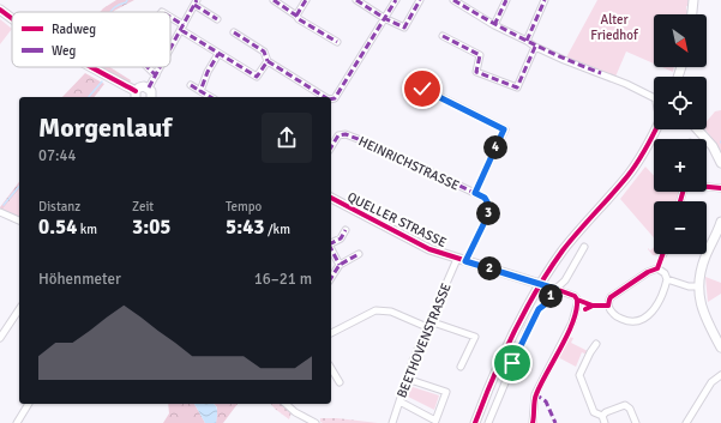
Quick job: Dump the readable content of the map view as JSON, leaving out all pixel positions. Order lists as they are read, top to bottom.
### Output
{
  "streets": {
    "main road": ["QUELLER STRASSE"],
    "street": ["HEINRICHSTRASSE", "BEETHOVENSTRASSE"]
  },
  "crossings": [
    ["HEINRICHSTRASSE", "QUELLER STRASSE"],
    ["HEINRICHSTRASSE", "BEETHOVENSTRASSE"],
    ["QUELLER STRASSE", "BEETHOVENSTRASSE"]
  ],
  "parks": ["Alter Friedhof"],
  "legend": ["Radweg", "Weg"],
  "north": "bottom right",
  "page": {
    "map_buttons": ["+", "−"],
    "heading": ["Morgenlauf", "07:44"],
    "pins": [
      "4",
      "3",
      "2",
      "1"
    ],
    "stats": [
      ["Distanz", "0.54 km"],
      ["Zeit", "3:05"],
      ["Tempo", "5:43 /km"]
    ],
    "chart": ["Höhenmeter", "16–21 m"]
  }
}
